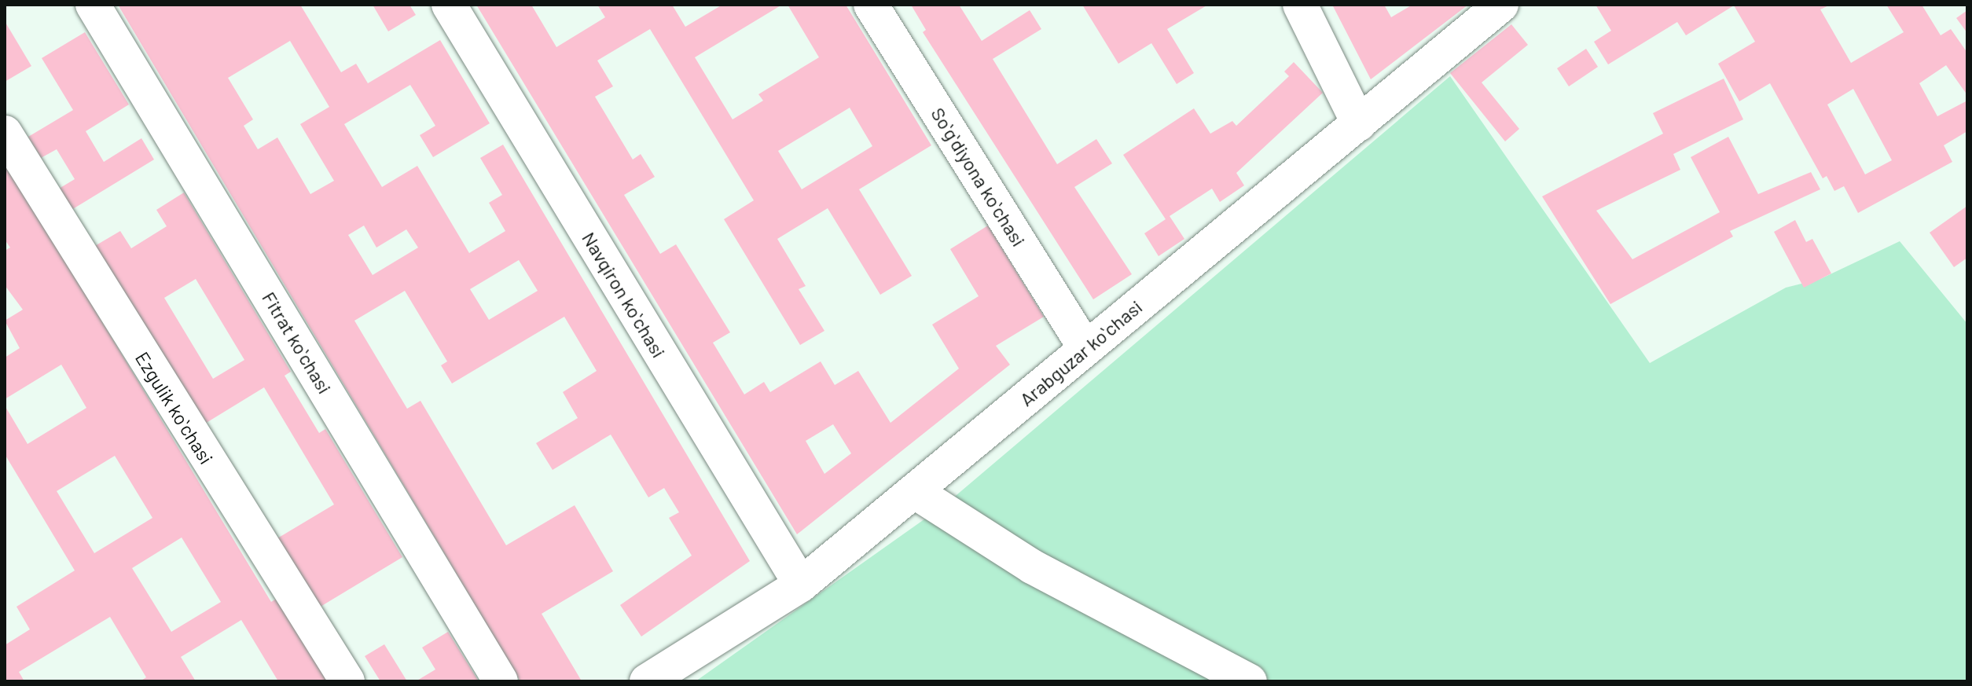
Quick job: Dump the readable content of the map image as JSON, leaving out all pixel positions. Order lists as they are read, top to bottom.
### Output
{
  "streets": {
    "street": [
      "Soʻgʻdiyona koʻchasi",
      "Navqiron koʻchasi",
      "Fitrat koʻchasi",
      "Arabguzar koʻchasi",
      "Ezgulik koʻchasi"
    ]
  },
  "crossings": [
    ["Soʻgʻdiyona koʻchasi", "Arabguzar koʻchasi"],
    ["Navqiron koʻchasi", "Arabguzar koʻchasi"]
  ]
}
